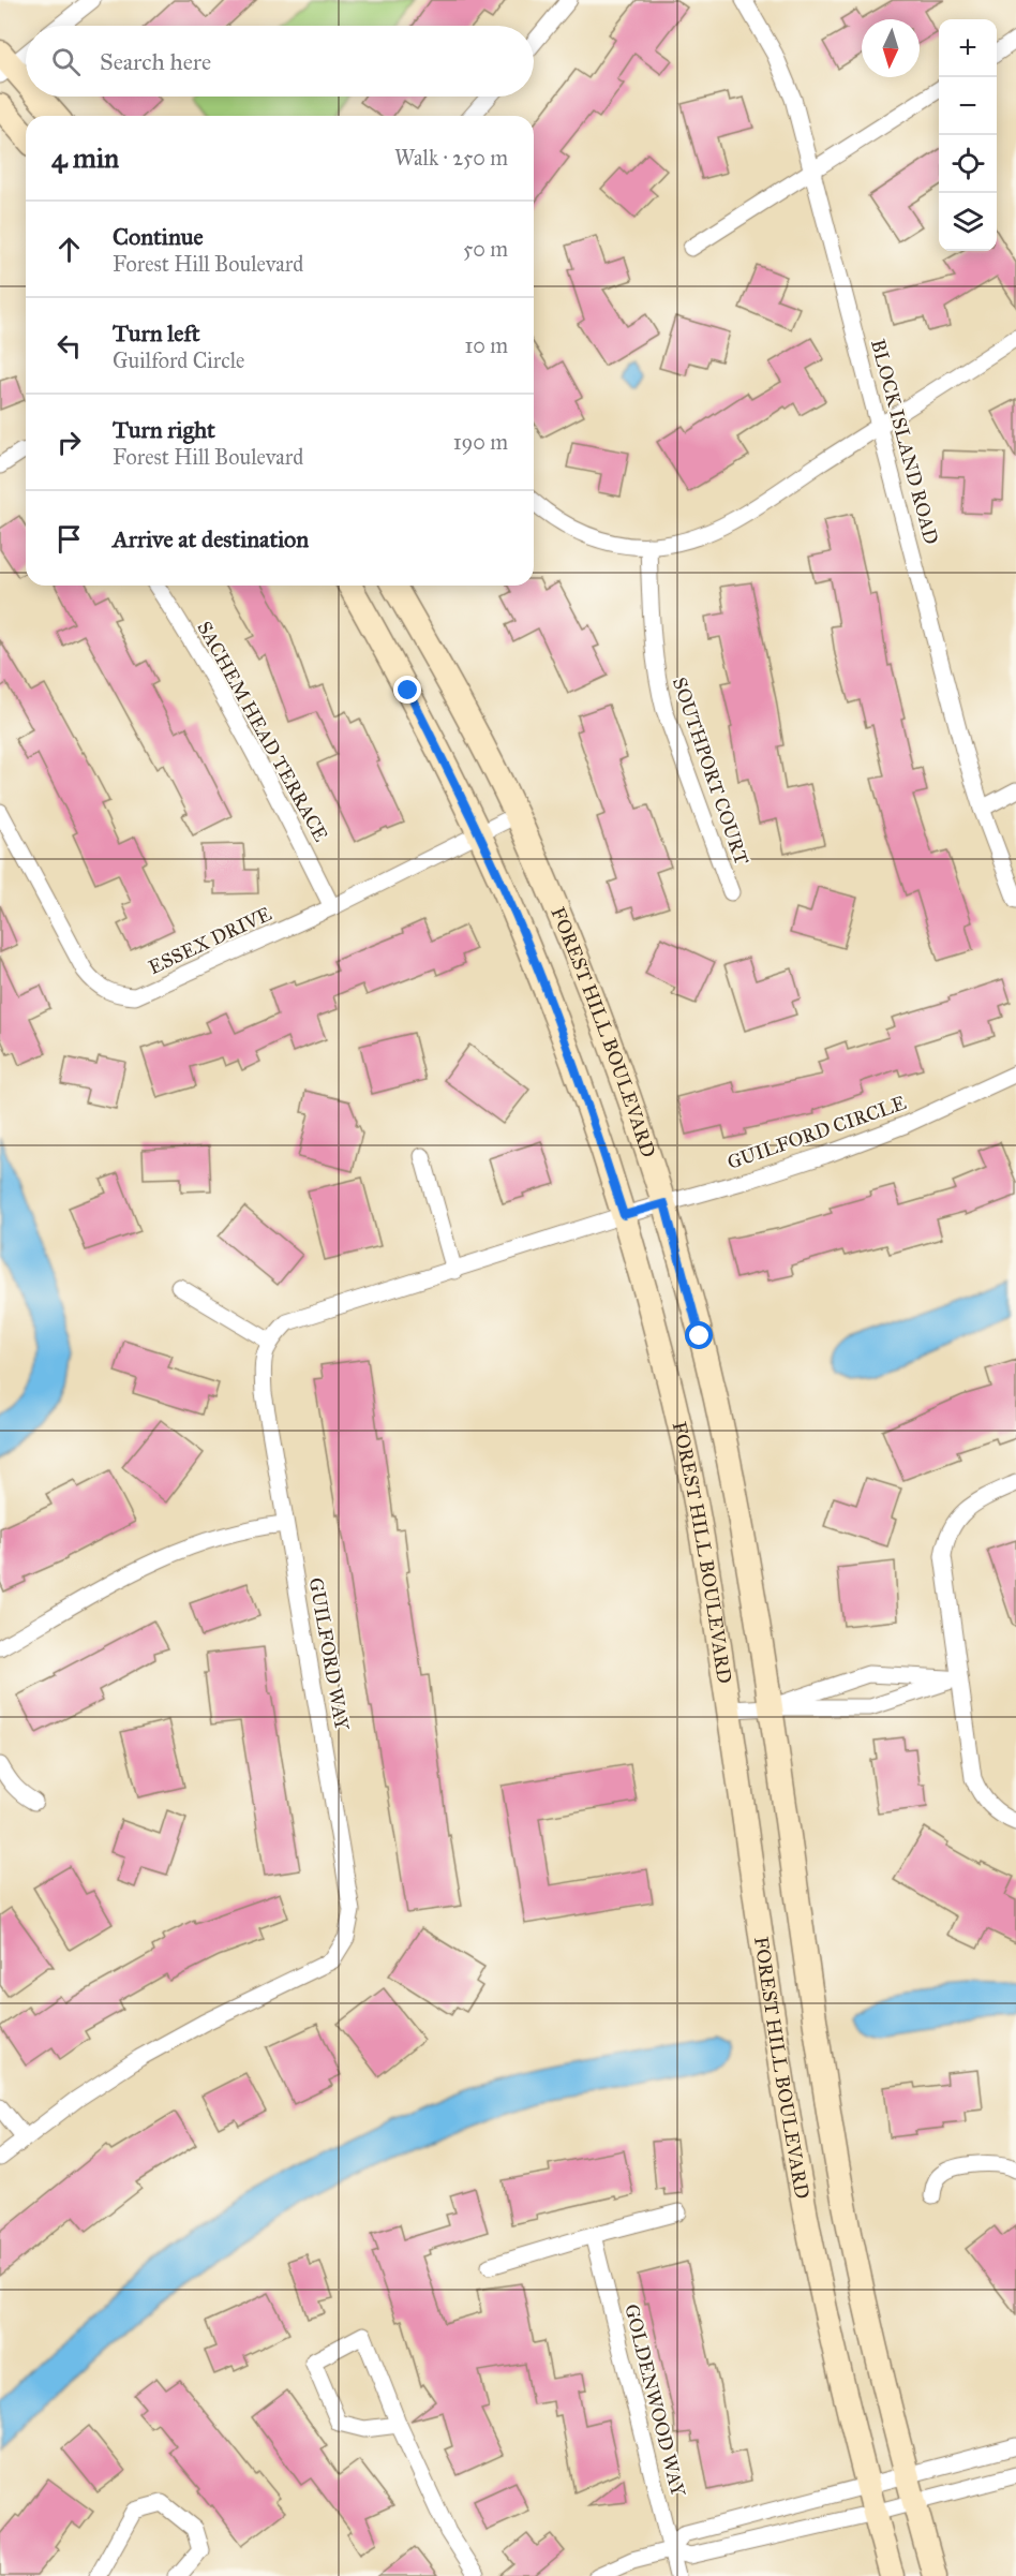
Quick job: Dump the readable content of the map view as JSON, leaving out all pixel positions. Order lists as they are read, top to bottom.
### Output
{
  "streets": {
    "main road": ["FOREST HILL BOULEVARD"],
    "street": [
      "BLOCK ISLAND ROAD",
      "SACHEM HEAD TERRACE",
      "SOUTHPORT COURT",
      "ESSEX DRIVE",
      "GUILFORD CIRCLE",
      "GUILFORD WAY",
      "GOLDENWOOD WAY"
    ]
  },
  "crossings": [
    ["SACHEM HEAD TERRACE", "ESSEX DRIVE"],
    ["ESSEX DRIVE", "FOREST HILL BOULEVARD"],
    ["FOREST HILL BOULEVARD", "GUILFORD CIRCLE"]
  ],
  "north": "bottom",
  "page": {
    "map_buttons": ["+", "−"],
    "search": "Search here",
    "heading": ["4 min", "Walk · 250 m"],
    "list": [
      ["Continue", "Forest Hill Boulevard", "50 m"],
      ["Turn left", "Guilford Circle", "10 m"],
      ["Turn right", "Forest Hill Boulevard", "190 m"],
      "Arrive at destination"
    ]
  }
}
